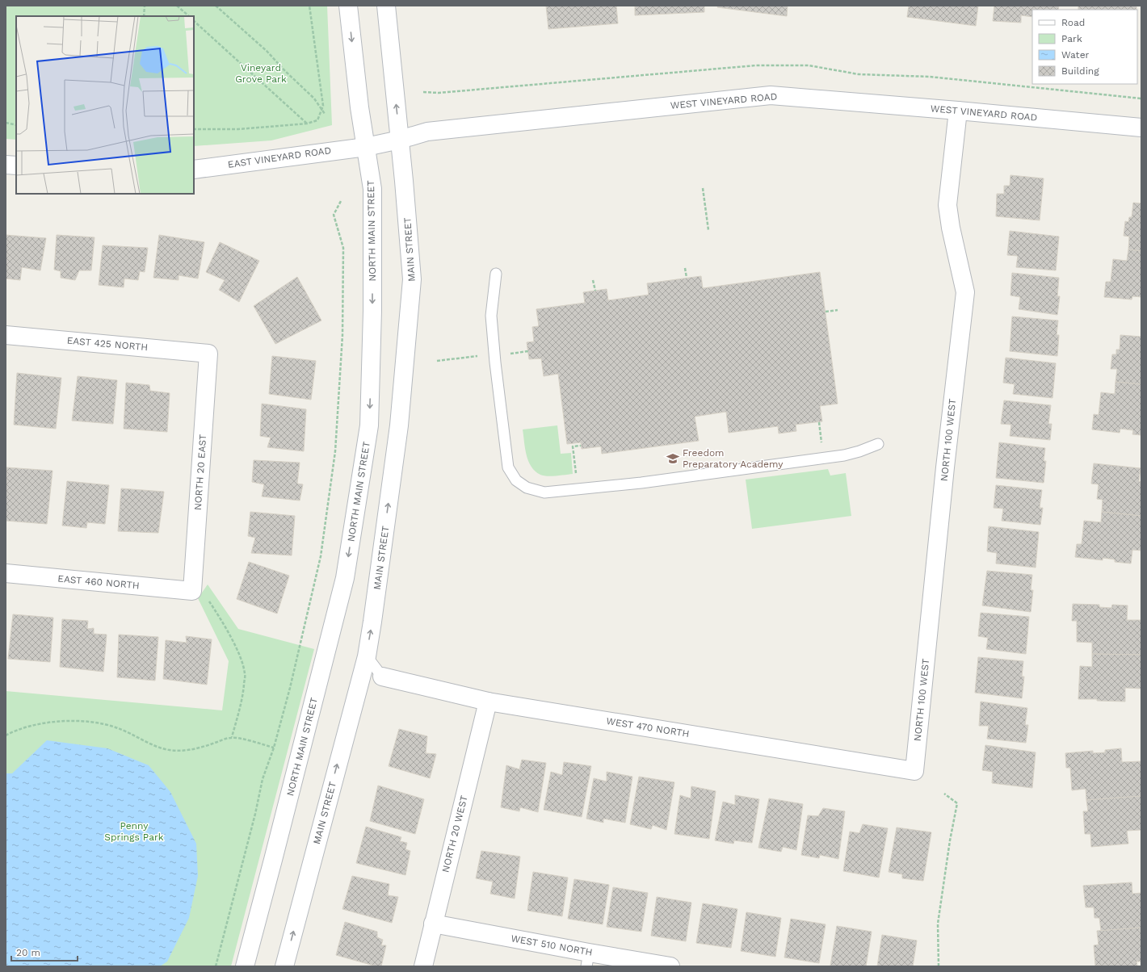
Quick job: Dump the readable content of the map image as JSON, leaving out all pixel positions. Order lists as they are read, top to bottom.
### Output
{
  "streets": {
    "street": [
      "WEST VINEYARD ROAD",
      "EAST VINEYARD ROAD",
      "NORTH MAIN STREET",
      "MAIN STREET",
      "EAST 425 NORTH",
      "NORTH 100 WEST",
      "NORTH 20 EAST",
      "EAST 460 NORTH",
      "WEST 470 NORTH",
      "NORTH 20 WEST",
      "WEST 510 NORTH"
    ]
  },
  "crossings": [
    ["WEST VINEYARD ROAD", "EAST VINEYARD ROAD"],
    ["WEST VINEYARD ROAD", "NORTH MAIN STREET"],
    ["WEST VINEYARD ROAD", "MAIN STREET"],
    ["WEST VINEYARD ROAD", "NORTH 100 WEST"],
    ["EAST VINEYARD ROAD", "NORTH MAIN STREET"],
    ["EAST 425 NORTH", "NORTH 20 EAST"],
    ["NORTH 100 WEST", "WEST 470 NORTH"],
    ["NORTH 20 EAST", "EAST 460 NORTH"],
    ["WEST 470 NORTH", "NORTH 20 WEST"],
    ["NORTH 20 WEST", "WEST 510 NORTH"]
  ],
  "one_way": ["NORTH MAIN STREET", "MAIN STREET"],
  "parks": ["Vineyard Grove Park", "Penny Springs Park"],
  "places": {
    "school or university": ["Freedom Preparatory Academy"]
  },
  "legend": [
    "Road",
    "Park",
    "Water",
    "Building"
  ],
  "scale_bar": "20 m"
}
